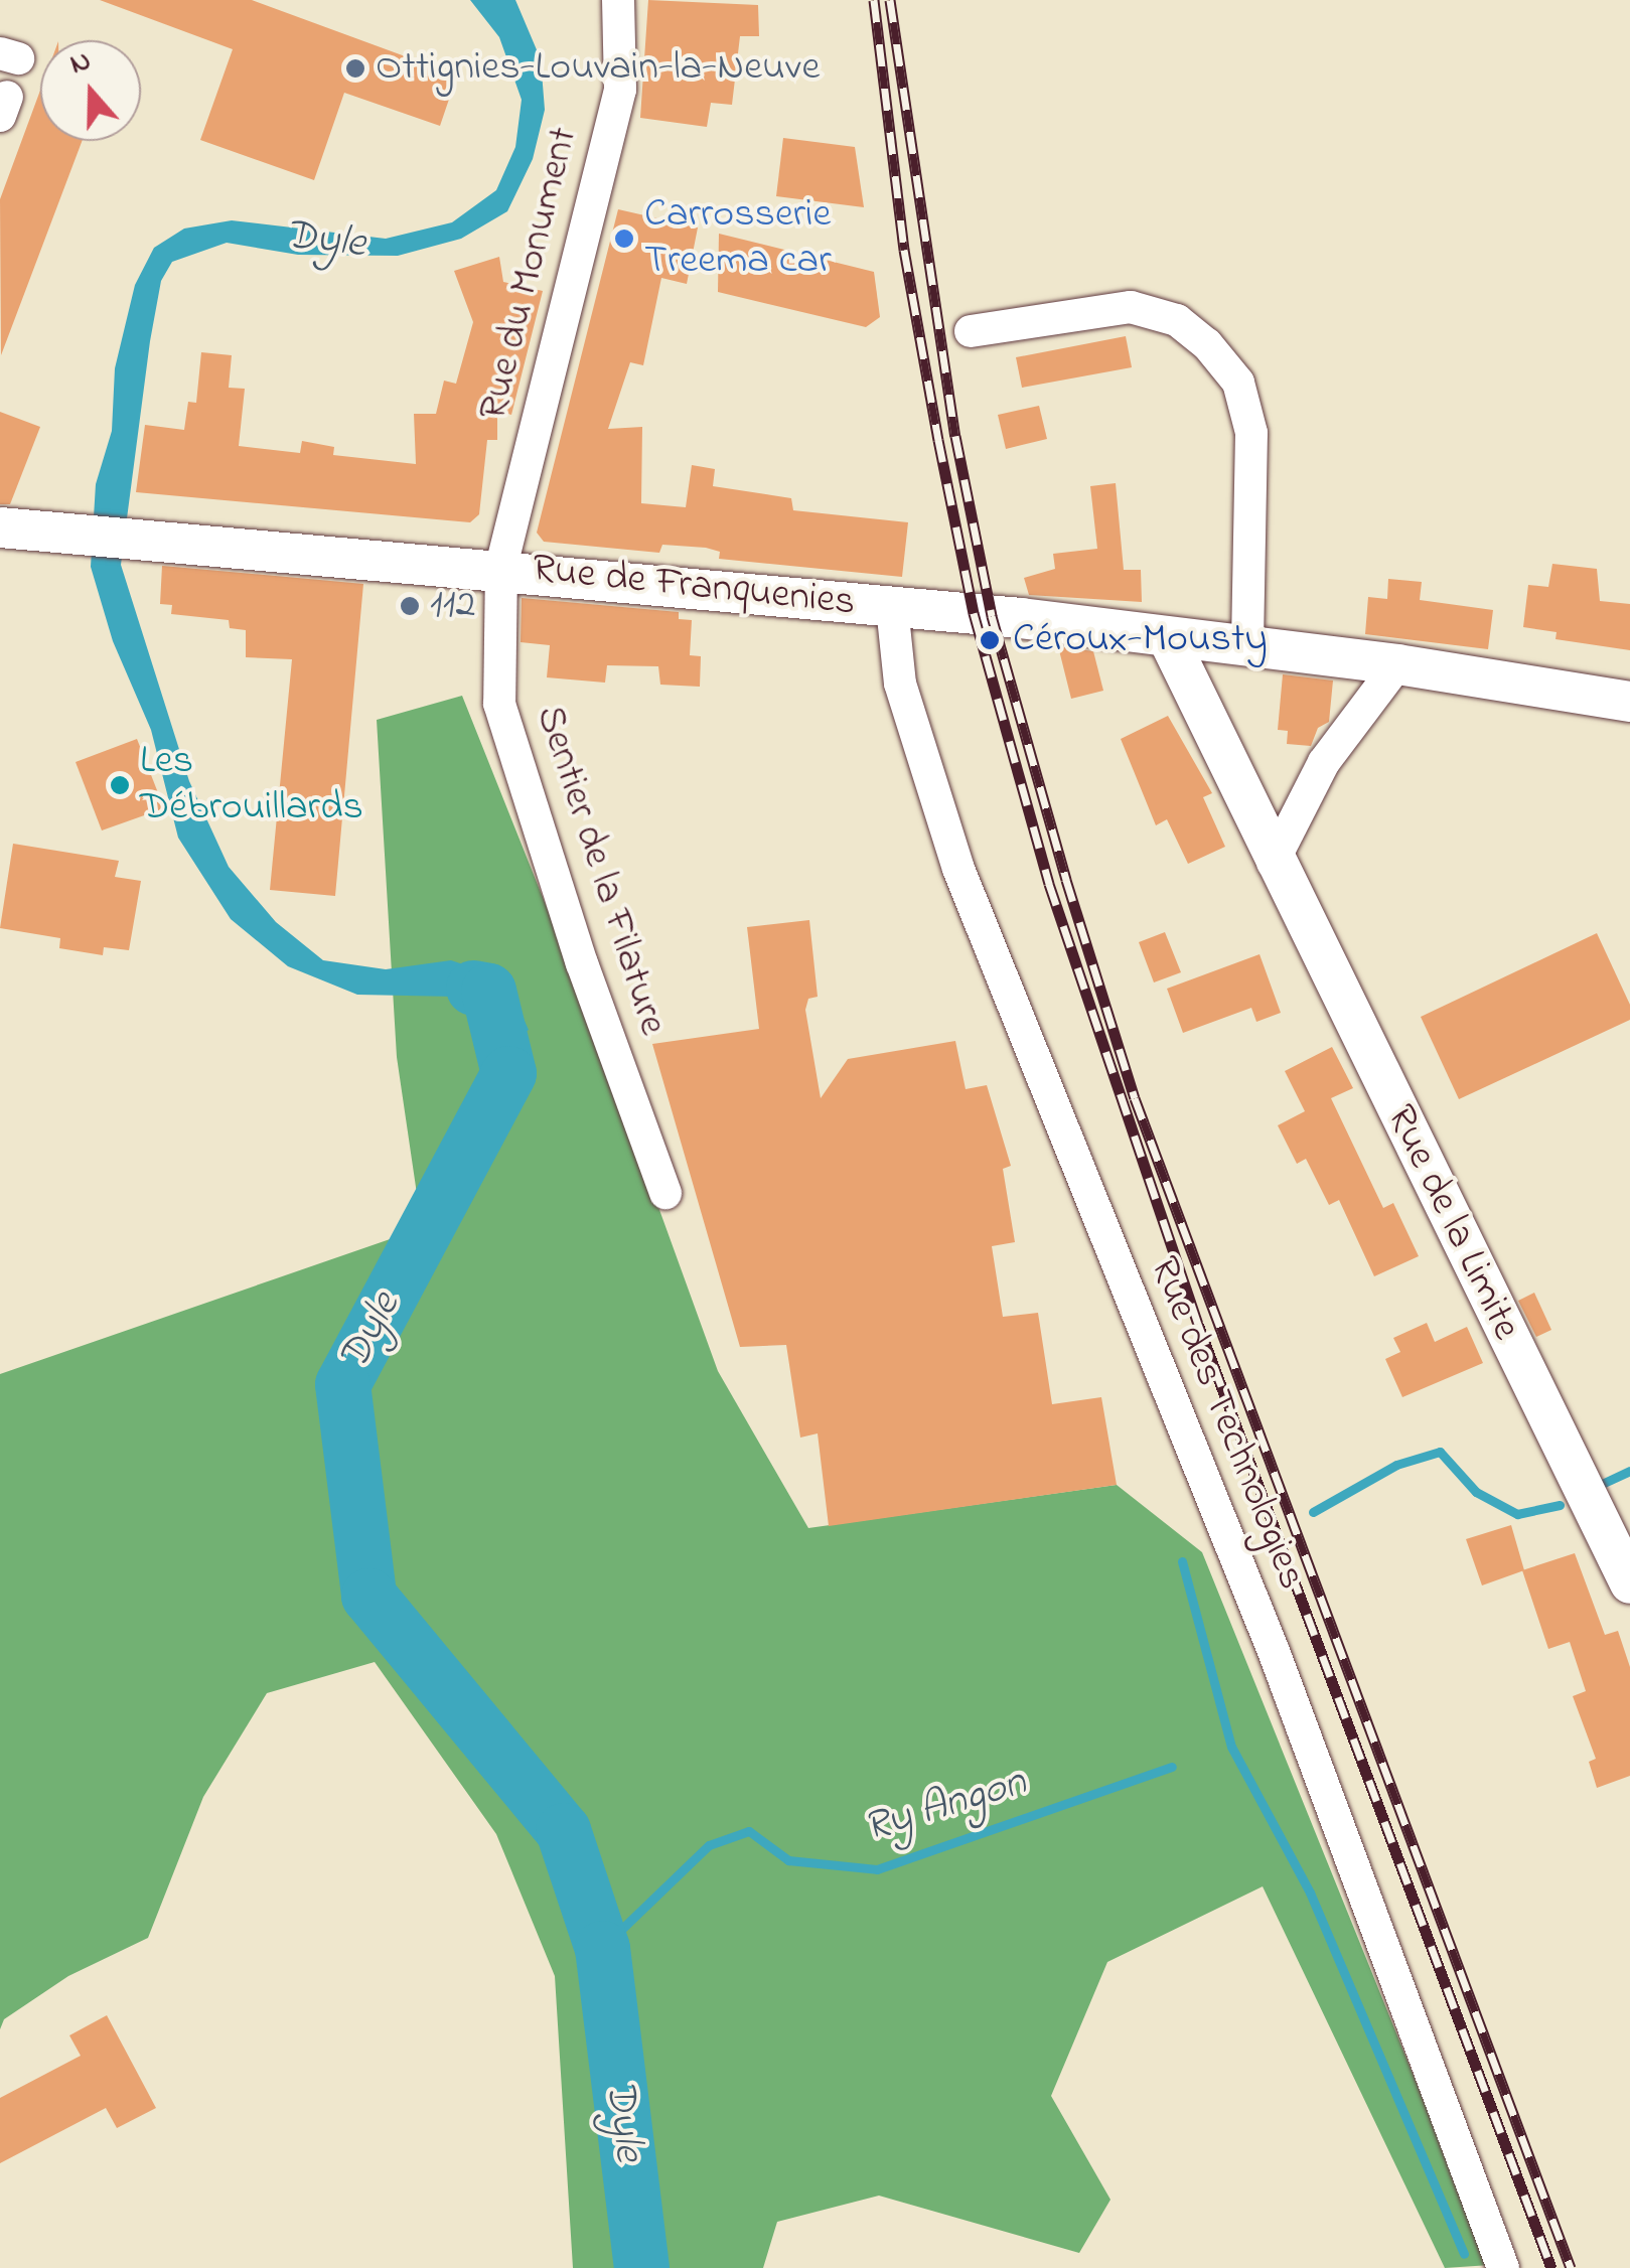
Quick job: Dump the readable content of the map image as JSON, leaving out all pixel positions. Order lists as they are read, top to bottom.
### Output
{
  "streets": {
    "street": [
      "Rue du Monument",
      "Rue de Franquenies",
      "Sentier de la Filature",
      "Rue de la Limite",
      "Rue des Technologies"
    ]
  },
  "crossings": [
    ["Rue du Monument", "Rue de Franquenies"],
    ["Rue du Monument", "Sentier de la Filature"],
    ["Rue de Franquenies", "Sentier de la Filature"],
    ["Rue de Franquenies", "Rue de la Limite"],
    ["Rue de Franquenies", "Rue des Technologies"]
  ],
  "water": ["Dyle", "Ry Angon"],
  "places": [
    "Ottignies-Louvain-la-Neuve",
    "Carrosserie Treema car",
    "112",
    "Céroux-Mousty",
    "Les Débrouillards"
  ],
  "north": "top"
}
